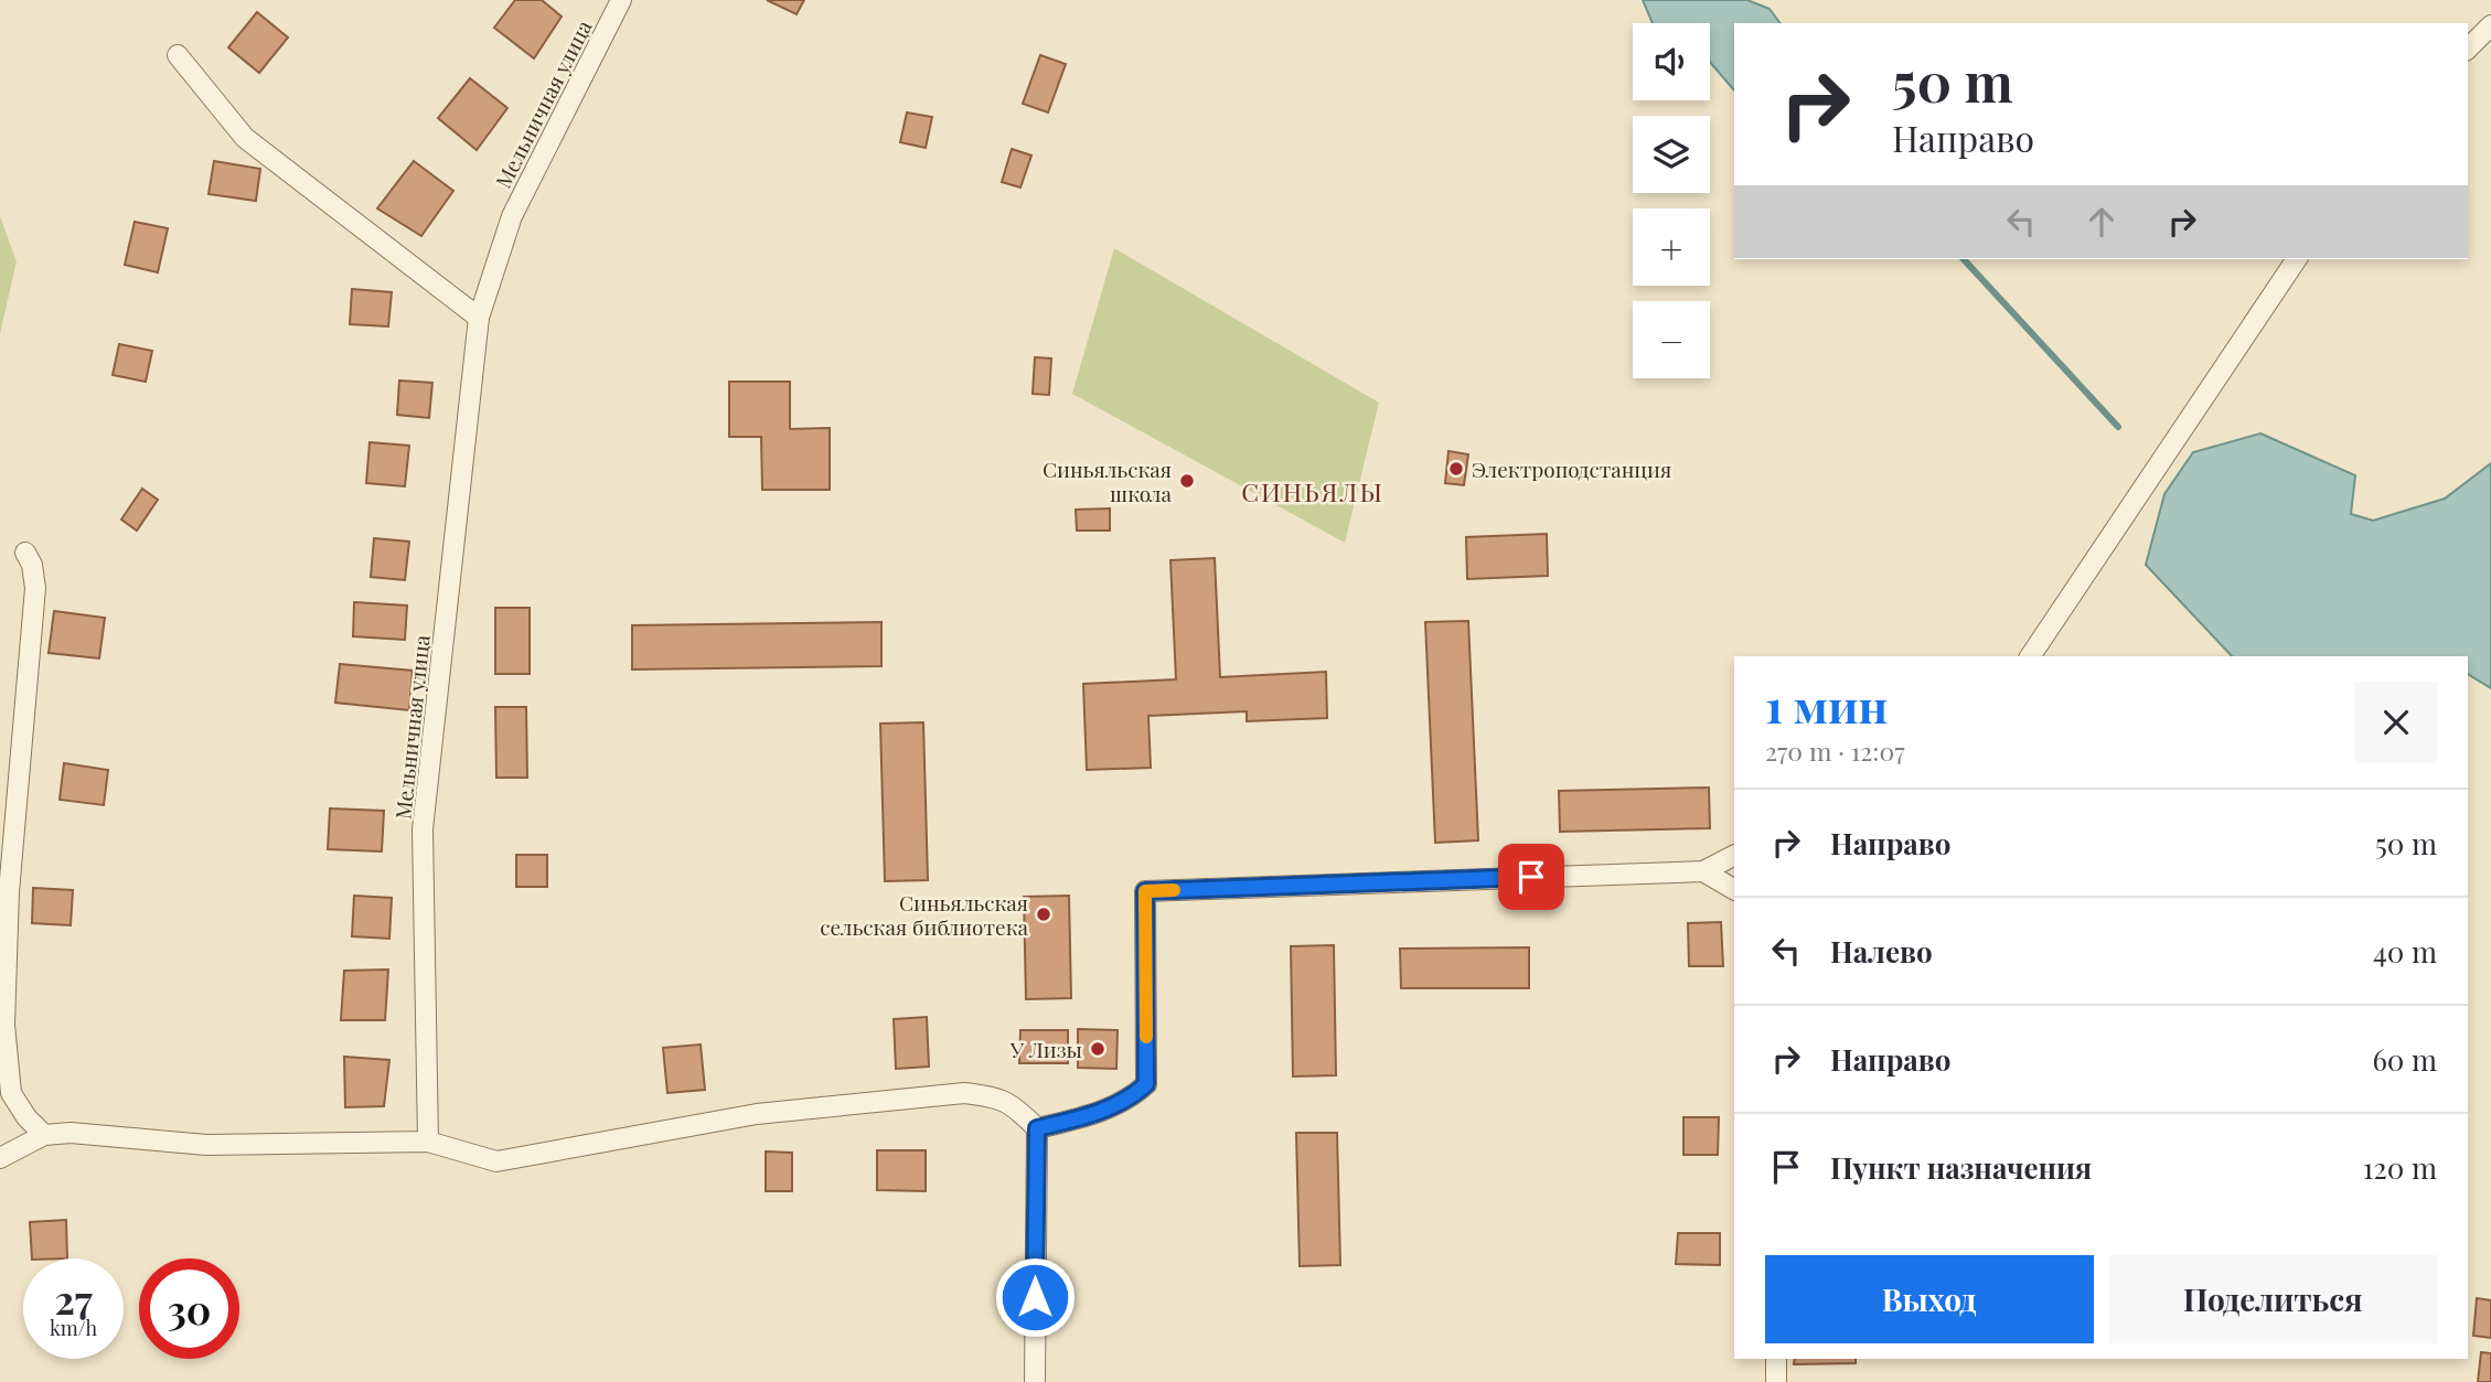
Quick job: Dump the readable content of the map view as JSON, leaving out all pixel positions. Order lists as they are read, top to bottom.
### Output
{
  "streets": {
    "street": ["Мельничная улица"]
  },
  "districts": ["СИНЬЯЛЫ"],
  "places": [
    "Электроподстанция",
    "Синьяльская школа",
    "Синьяльская сельская библиотека",
    "У Лизы"
  ],
  "page": {
    "map_buttons": ["+", "−"],
    "turn": ["50 m", "Направо"],
    "heading": ["1 мин", "270 m · 12:07"],
    "list": [
      {
        "name": "Направо",
        "value": "50 m"
      },
      {
        "name": "Налево",
        "value": "40 m"
      },
      {
        "name": "Направо",
        "value": "60 m"
      },
      {
        "name": "Пункт назначения",
        "value": "120 m"
      }
    ],
    "buttons": ["Выход", "Поделиться"],
    "speed": "27 km/h",
    "limit": "30"
  }
}
